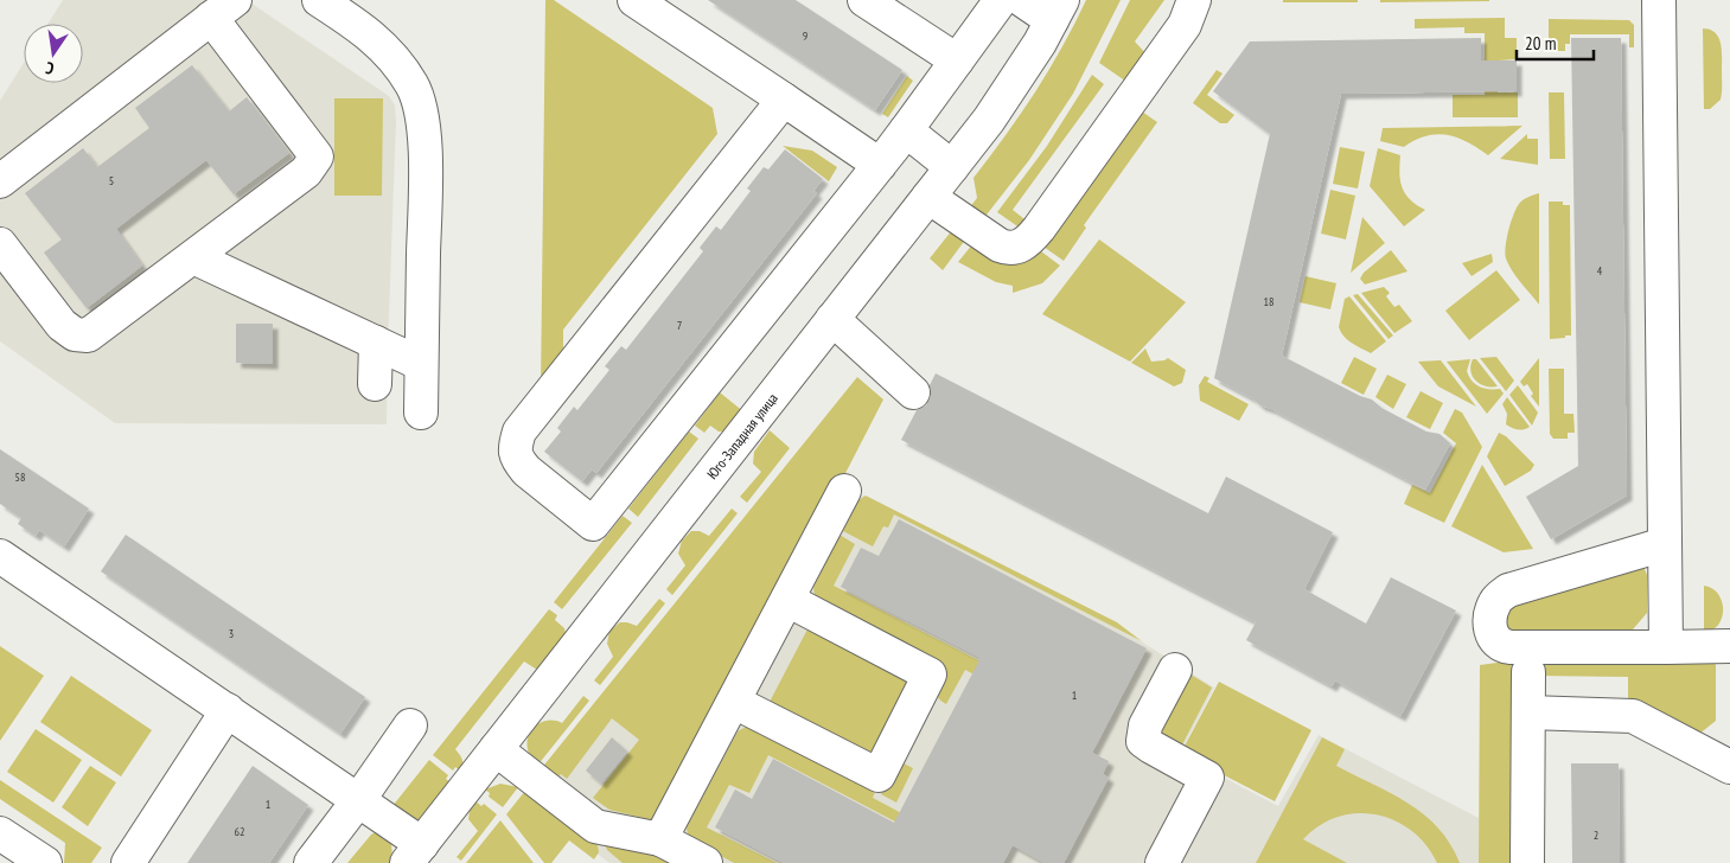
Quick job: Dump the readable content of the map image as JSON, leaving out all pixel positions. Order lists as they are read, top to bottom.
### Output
{
  "streets": {
    "street": ["Юго-Западная улица"]
  },
  "house_numbers": [
    "9",
    "5",
    "4",
    "18",
    "7",
    "58",
    "3",
    "1",
    "1",
    "62",
    "2"
  ],
  "scale_bar": "20 m",
  "north": "bottom"
}
